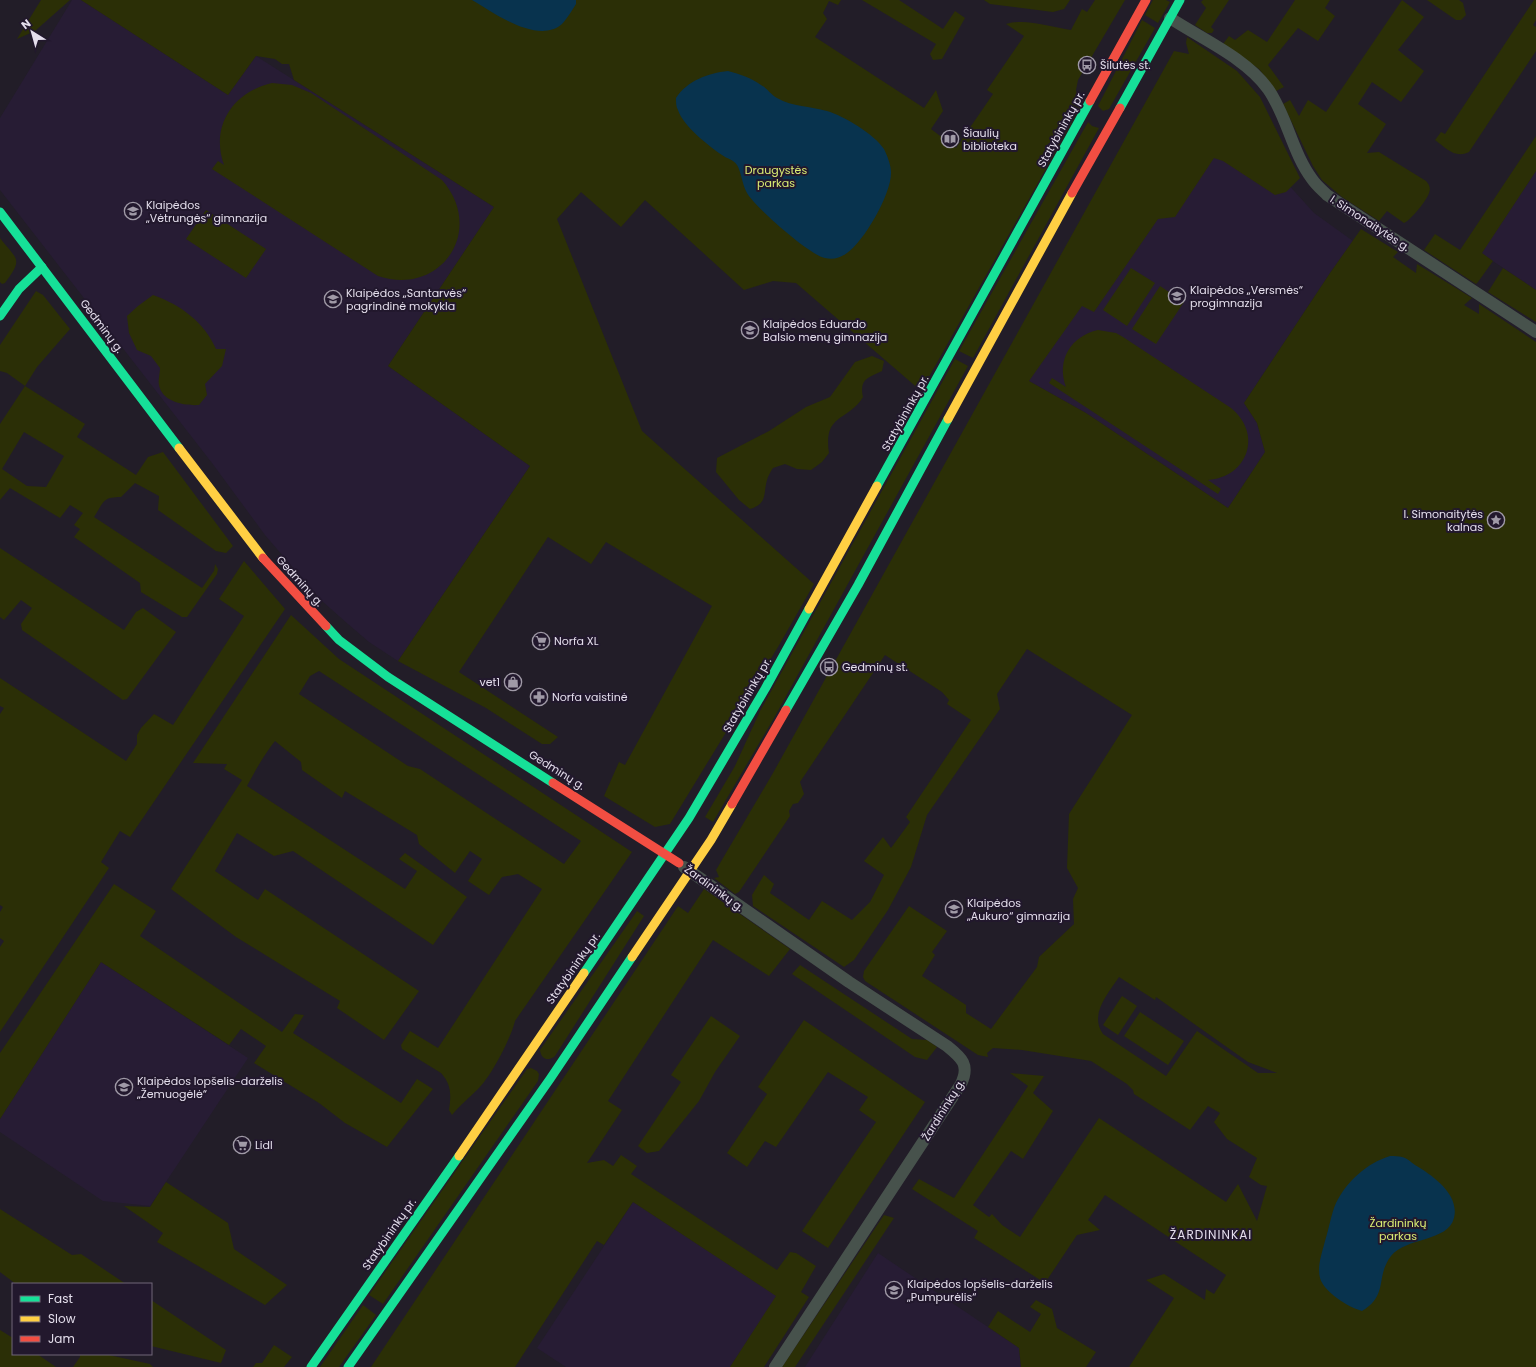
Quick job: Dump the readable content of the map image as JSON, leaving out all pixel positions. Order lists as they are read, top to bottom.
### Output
{
  "streets": {
    "main road": ["Statybininkų pr.", "Gedminų g."],
    "street": ["I. Simonaitytės g.", "Žardininkų g."]
  },
  "crossings": [
    ["Statybininkų pr.", "Gedminų g."],
    ["Gedminų g.", "Žardininkų g."]
  ],
  "districts": ["ŽARDININKAI"],
  "parks": ["Draugystės parkas", "Žardininkų parkas"],
  "places": {
    "bus stop": ["Šilutės st.", "Gedminų st."],
    "library": ["Šiaulių biblioteka"],
    "school or university": [
      "Klaipėdos „Vėtrungės“ gimnazija",
      "Klaipėdos „Versmės“ progimnazija",
      "Klaipėdos „Santarvės“ pagrindinė mokykla",
      "Klaipėdos Eduardo Balsio menų gimnazija",
      "Klaipėdos „Aukuro“ gimnazija",
      "Klaipėdos lopšelis-darželis „Žemuogėlė“",
      "Klaipėdos lopšelis-darželis „Pumpurėlis“"
    ],
    "place": ["I. Simonaitytės kalnas"],
    "supermarket": ["Norfa XL", "Lidl"],
    "shop": ["vet1"],
    "pharmacy": ["Norfa vaistinė"]
  },
  "legend": ["Fast", "Slow", "Jam"],
  "north": "top left"
}
